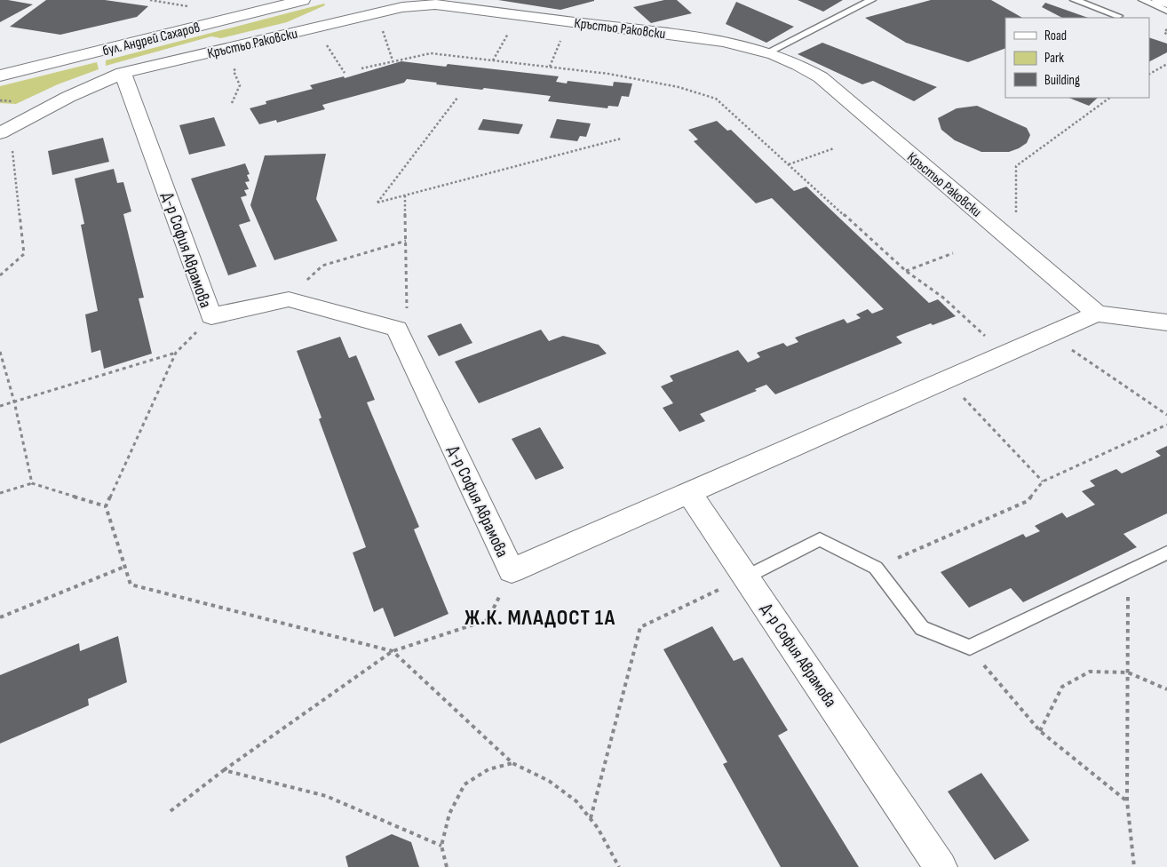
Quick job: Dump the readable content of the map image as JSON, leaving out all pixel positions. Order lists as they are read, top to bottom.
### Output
{
  "streets": {
    "street": ["Кръстьо Раковски", "бул. Андрей Сахаров", "Д-р София Аврамова"]
  },
  "crossings": [
    ["Кръстьо Раковски", "Д-р София Аврамова"]
  ],
  "districts": ["Ж.К. МЛАДОСТ 1А"],
  "legend": ["Road", "Park", "Building"]
}
